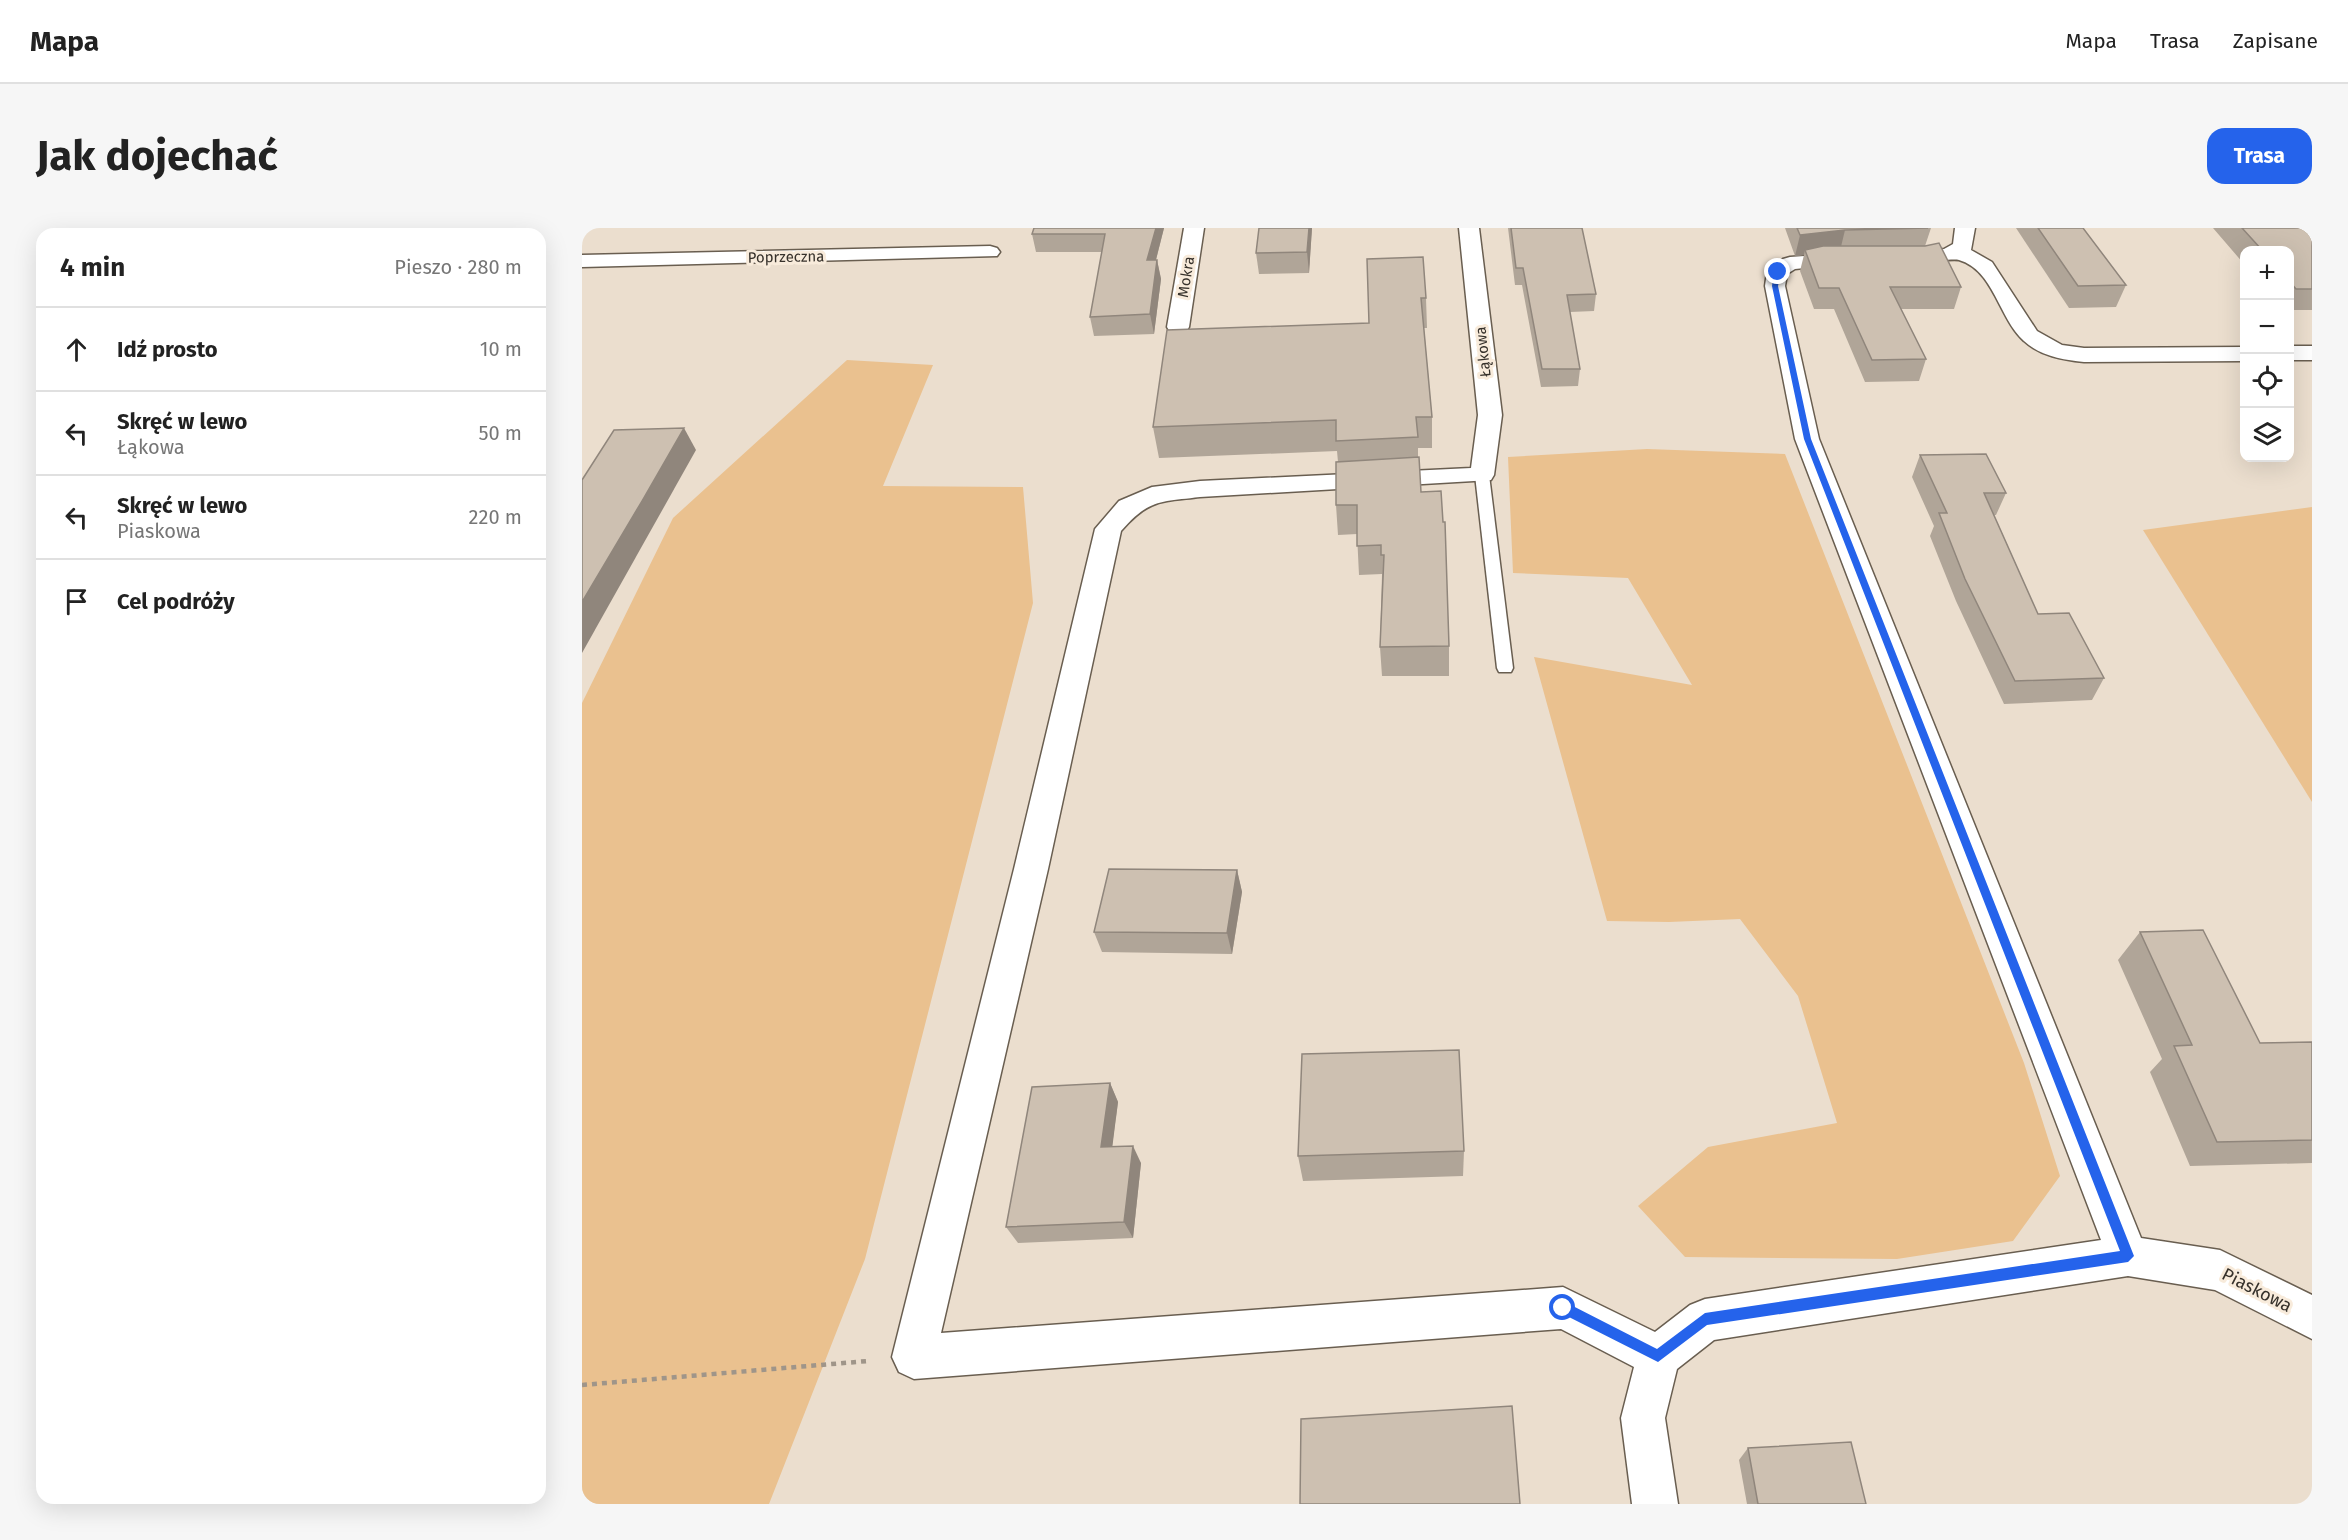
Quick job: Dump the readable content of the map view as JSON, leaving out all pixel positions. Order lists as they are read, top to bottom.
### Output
{
  "streets": {
    "street": [
      "Poprzeczna",
      "Mokra",
      "Łąkowa",
      "Piaskowa"
    ]
  },
  "page": {
    "header": "Mapa",
    "nav": ["Mapa", "Trasa", "Zapisane"],
    "buttons": "Trasa",
    "title": "Jak dojechać",
    "heading": ["4 min", "Pieszo · 280 m"],
    "map_buttons": ["+", "−"],
    "list": [
      ["Idź prosto", "10 m"],
      ["Skręć w lewo", "Łąkowa", "50 m"],
      ["Skręć w lewo", "Piaskowa", "220 m"],
      "Cel podróży"
    ]
  }
}
